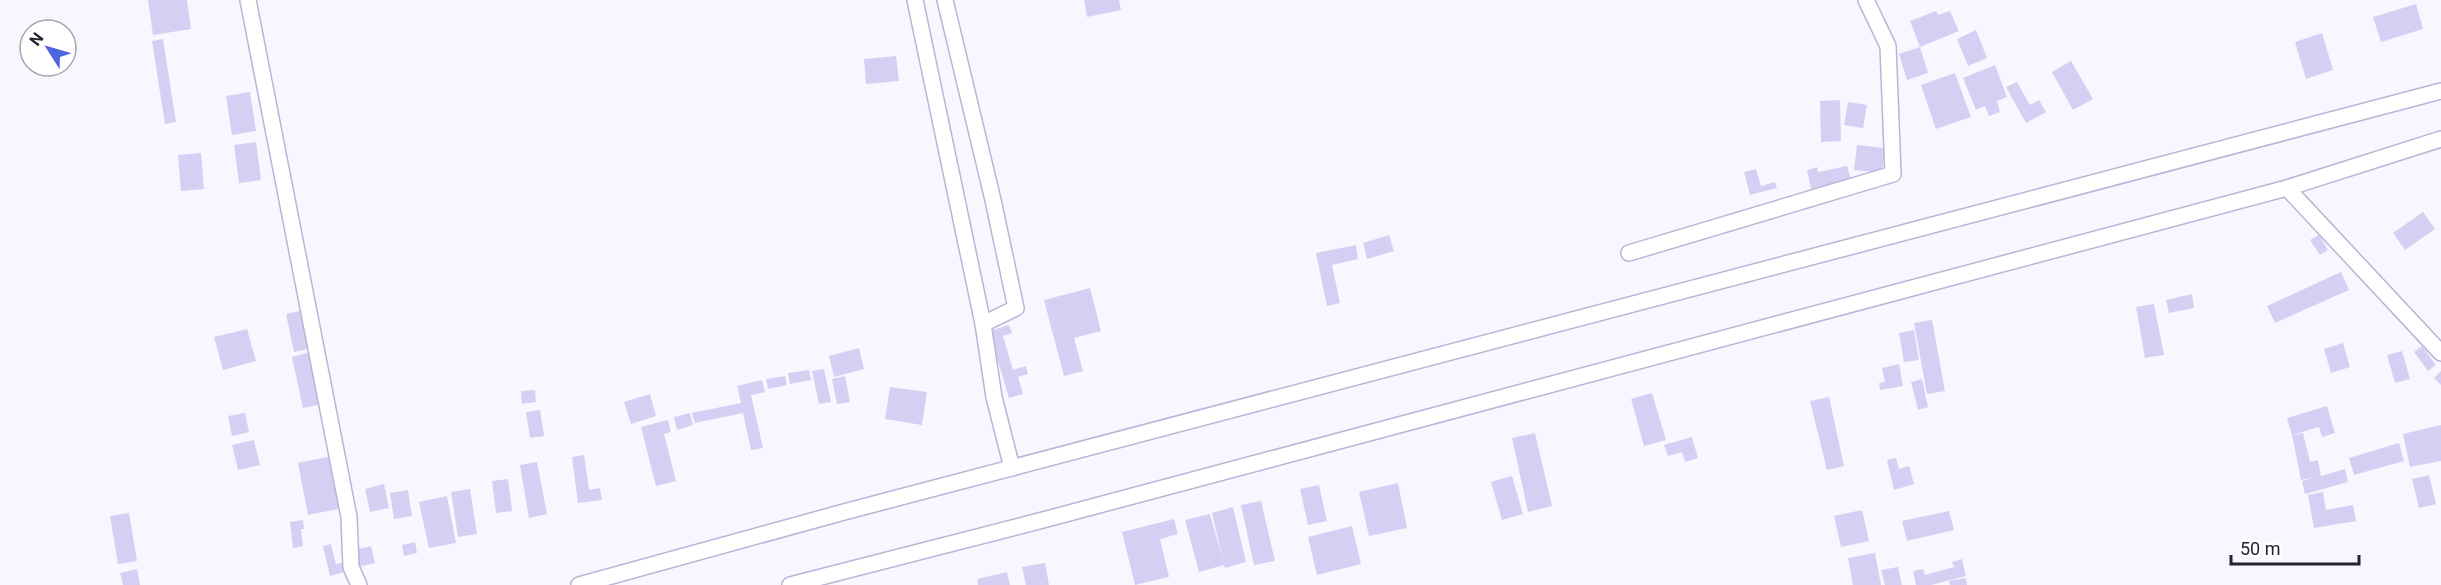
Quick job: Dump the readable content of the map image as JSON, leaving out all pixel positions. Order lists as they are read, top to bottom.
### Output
{
  "scale_bar": "50 m",
  "north": "top left"
}
